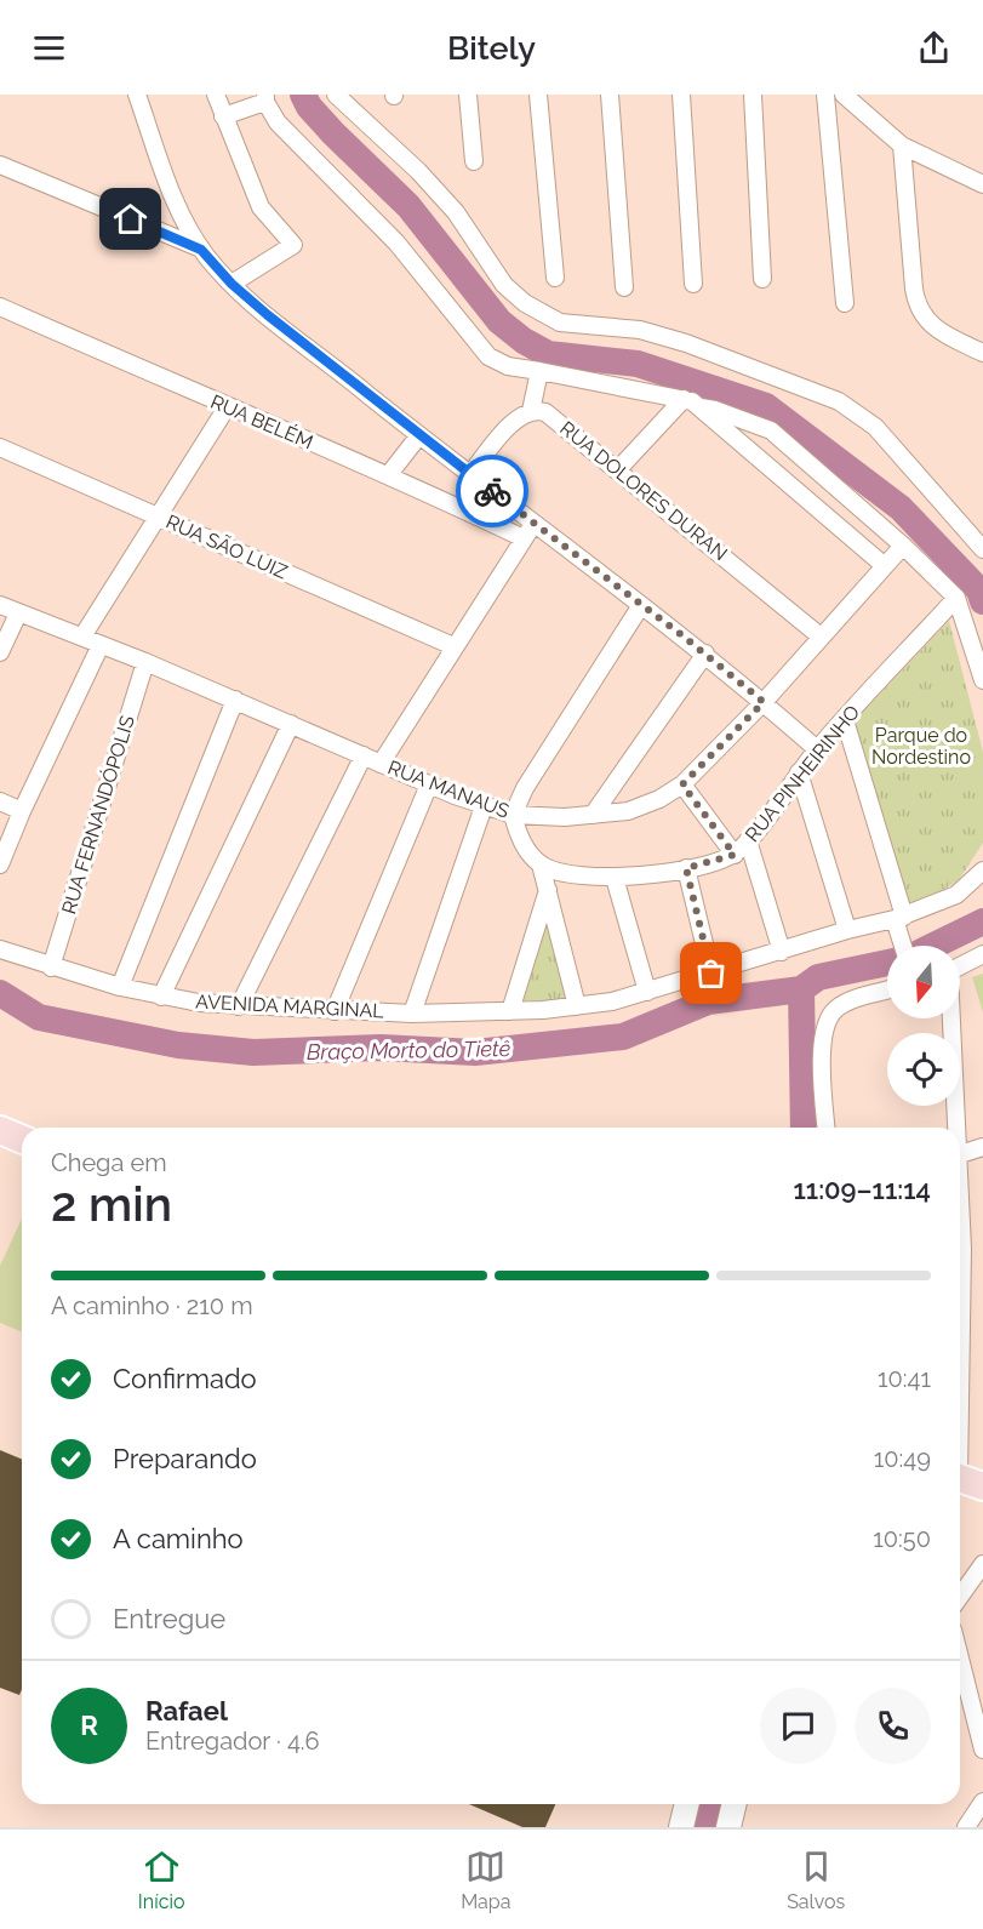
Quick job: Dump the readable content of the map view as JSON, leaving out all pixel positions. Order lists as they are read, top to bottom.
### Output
{
  "streets": {
    "street": [
      "RUA BELÉM",
      "RUA DOLORES DURAN",
      "RUA SÃO LUIZ",
      "RUA PINHEIRINHO",
      "RUA MANAUS",
      "RUA FERNANDÓPOLIS",
      "AVENIDA MARGINAL"
    ]
  },
  "crossings": [
    ["RUA DOLORES DURAN", "RUA MANAUS"],
    ["RUA MANAUS", "RUA FERNANDÓPOLIS"],
    ["RUA FERNANDÓPOLIS", "AVENIDA MARGINAL"]
  ],
  "water": ["Braço Morto do Tietê"],
  "parks": ["Parque do Nordestino"],
  "north": "bottom",
  "page": {
    "header": "Bitely",
    "heading": ["2 min", "Chega em", "11:09–11:14"],
    "panel": ["Rafael", "Entregador · 4.6"],
    "bar": "A caminho · 210 m",
    "list": [
      ["Confirmado", "10:41"],
      ["Preparando", "10:49"],
      ["A caminho", "10:50"],
      "Entregue"
    ],
    "round": "R",
    "tabs": ["Início", "Mapa", "Salvos"]
  }
}
